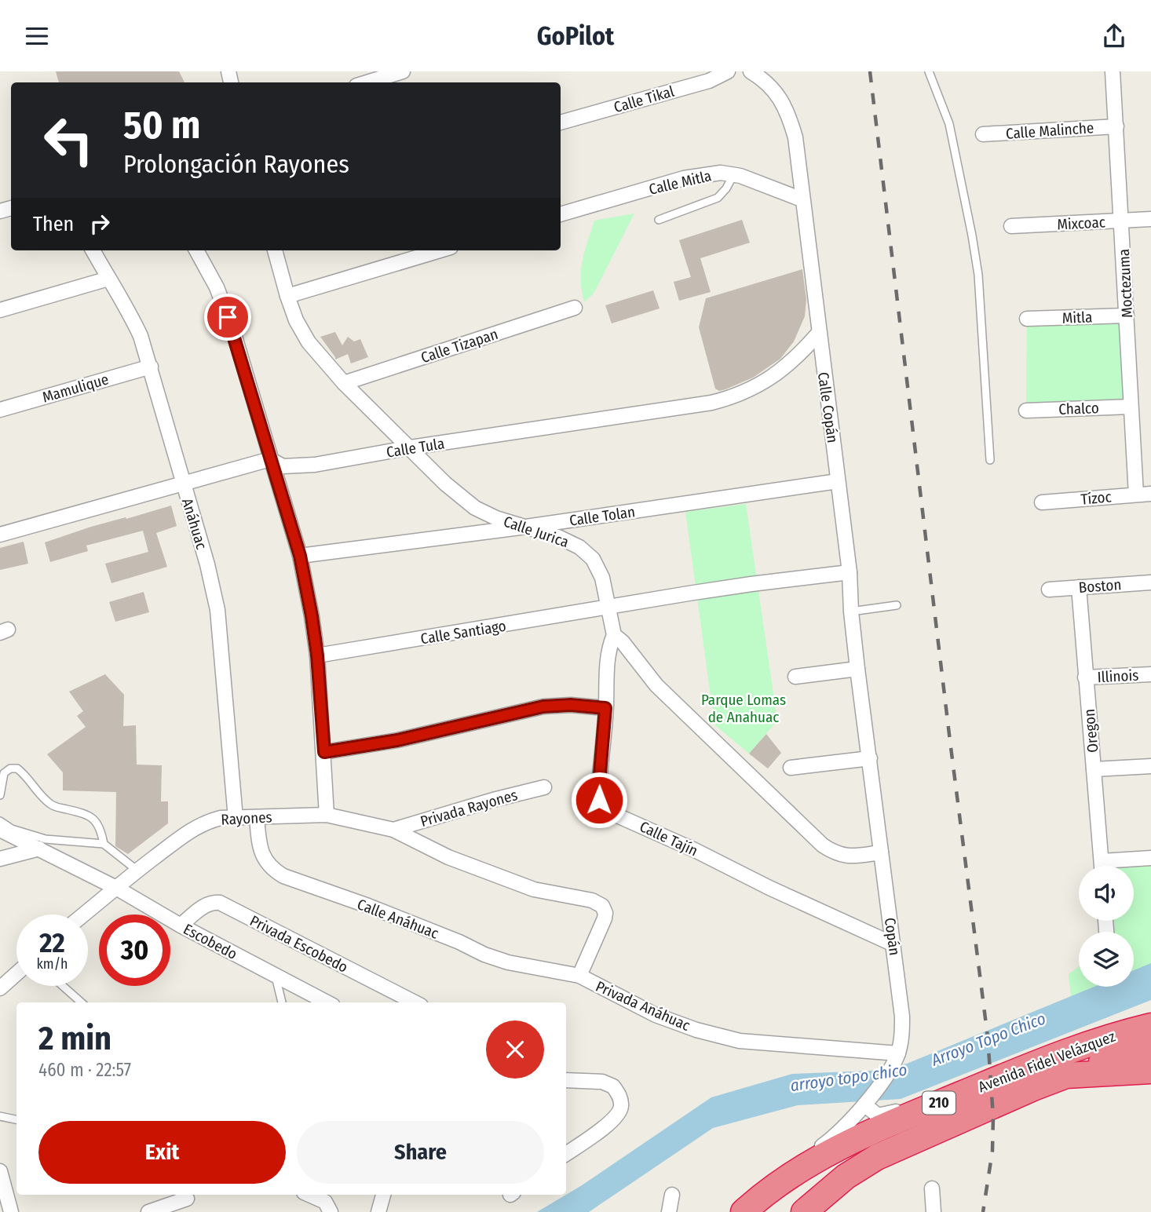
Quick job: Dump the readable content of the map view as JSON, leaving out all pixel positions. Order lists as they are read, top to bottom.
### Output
{
  "streets": {
    "highway": ["Avenida Fidel Velázquez", "210"],
    "street": [
      "Calle Tikal",
      "Calle Malinche",
      "Calle Mitla",
      "Mixcoac",
      "Moctezuma",
      "Mitla",
      "Calle Tizapan",
      "Mamulique",
      "Calle Copán",
      "Chalco",
      "Calle Tula",
      "Tízoc",
      "Calle Tolan",
      "Anáhuac",
      "Calle Jurica",
      "Boston",
      "Calle Santiago",
      "Illinois",
      "Oregon",
      "Privada Rayones",
      "Rayones",
      "Calle Tajín",
      "Calle Anáhuac",
      "Copán",
      "Escobedo",
      "Privada Escobedo",
      "Privada Anáhuac"
    ]
  },
  "crossings": [
    ["Calle Malinche", "Moctezuma"],
    ["Calle Mitla", "Calle Copán"],
    ["Mixcoac", "Moctezuma"],
    ["Moctezuma", "Mitla"],
    ["Moctezuma", "Chalco"],
    ["Moctezuma", "Tízoc"],
    ["Calle Tizapan", "Calle Jurica"],
    ["Mamulique", "Anáhuac"],
    ["Calle Copán", "Calle Tula"],
    ["Calle Copán", "Calle Tolan"],
    ["Calle Copán", "Calle Santiago"],
    ["Calle Copán", "Copán"],
    ["Calle Tula", "Calle Jurica"],
    ["Calle Tolan", "Calle Jurica"],
    ["Anáhuac", "Rayones"],
    ["Calle Jurica", "Calle Santiago"],
    ["Calle Jurica", "Calle Tajín"],
    ["Boston", "Oregon"],
    ["Illinois", "Oregon"],
    ["Privada Rayones", "Rayones"],
    ["Rayones", "Calle Anáhuac"],
    ["Rayones", "Escobedo"],
    ["Rayones", "Privada Anáhuac"],
    ["Calle Tajín", "Copán"],
    ["Calle Anáhuac", "Privada Anáhuac"],
    ["Copán", "Privada Anáhuac"],
    ["Copán", "Avenida Fidel Velázquez"],
    ["Escobedo", "Privada Escobedo"]
  ],
  "water": ["Arroyo Topo Chico", "arroyo topo chico"],
  "parks": ["Parque Lomas de Anahuac"],
  "page": {
    "header": "GoPilot",
    "turn": ["50 m", "Prolongación Rayones"],
    "then": "Then",
    "speed": "22 km/h",
    "limit": "30",
    "heading": ["2 min", "460 m · 22:57"],
    "buttons": ["Exit", "Share"]
  }
}
